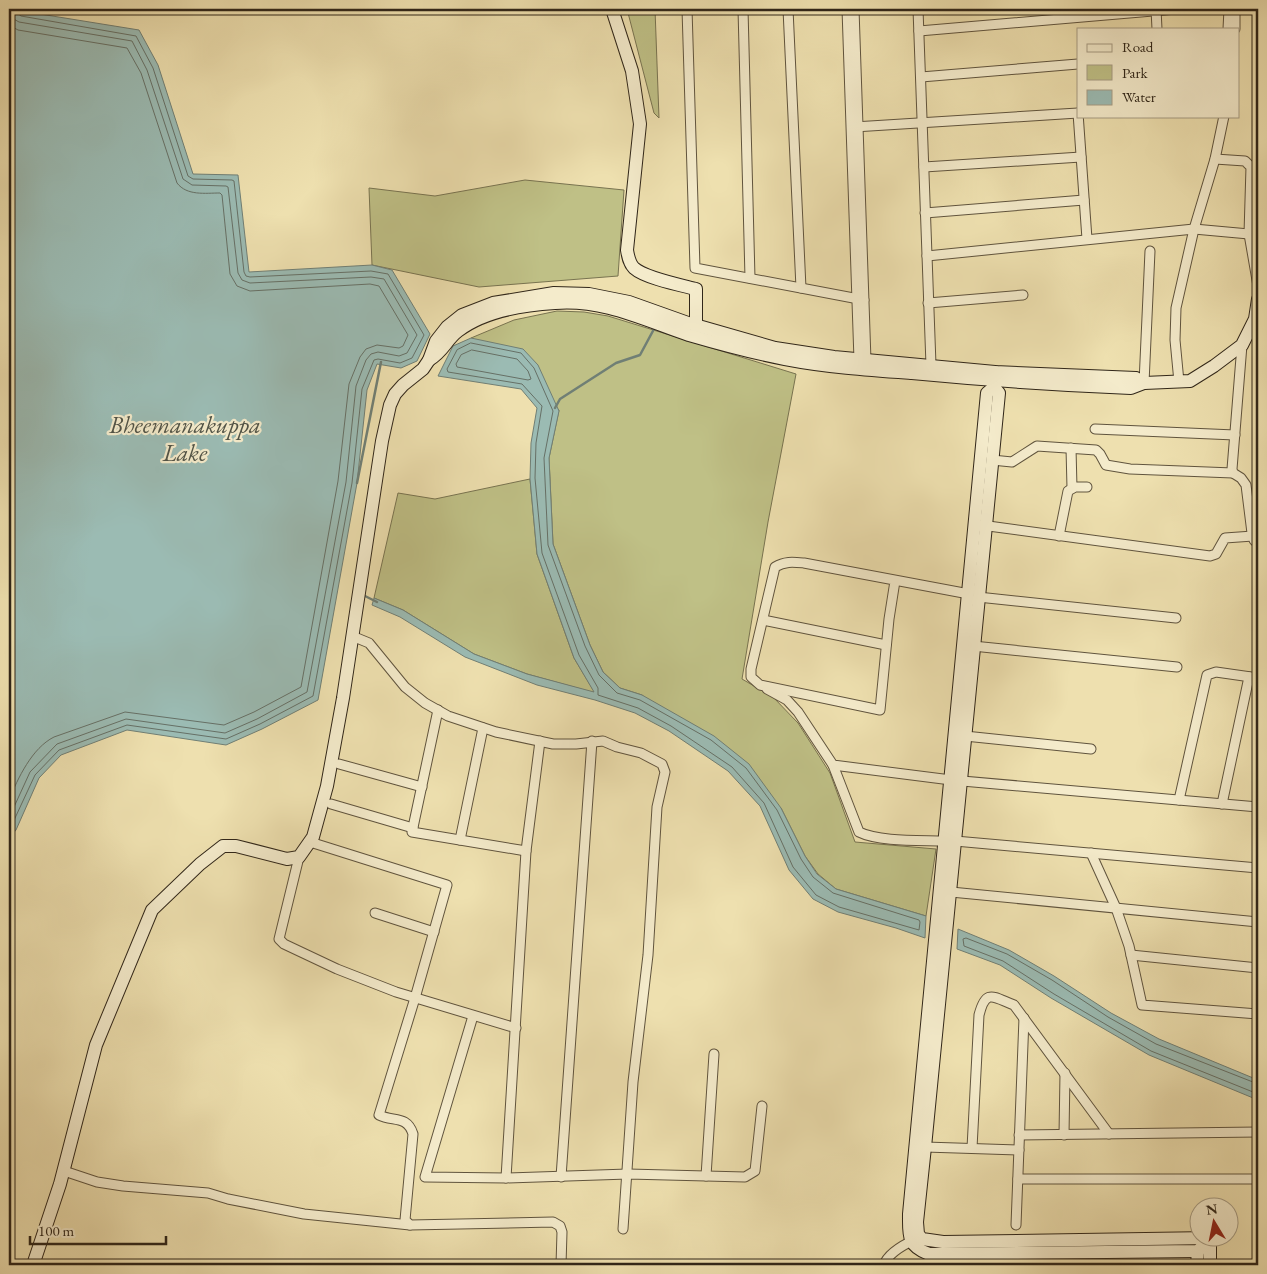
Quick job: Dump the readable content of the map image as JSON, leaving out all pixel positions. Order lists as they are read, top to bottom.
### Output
{
  "water": ["Bheemanakuppa Lake"],
  "legend": ["Road", "Park", "Water"],
  "scale_bar": "100 m",
  "north": "top"
}
